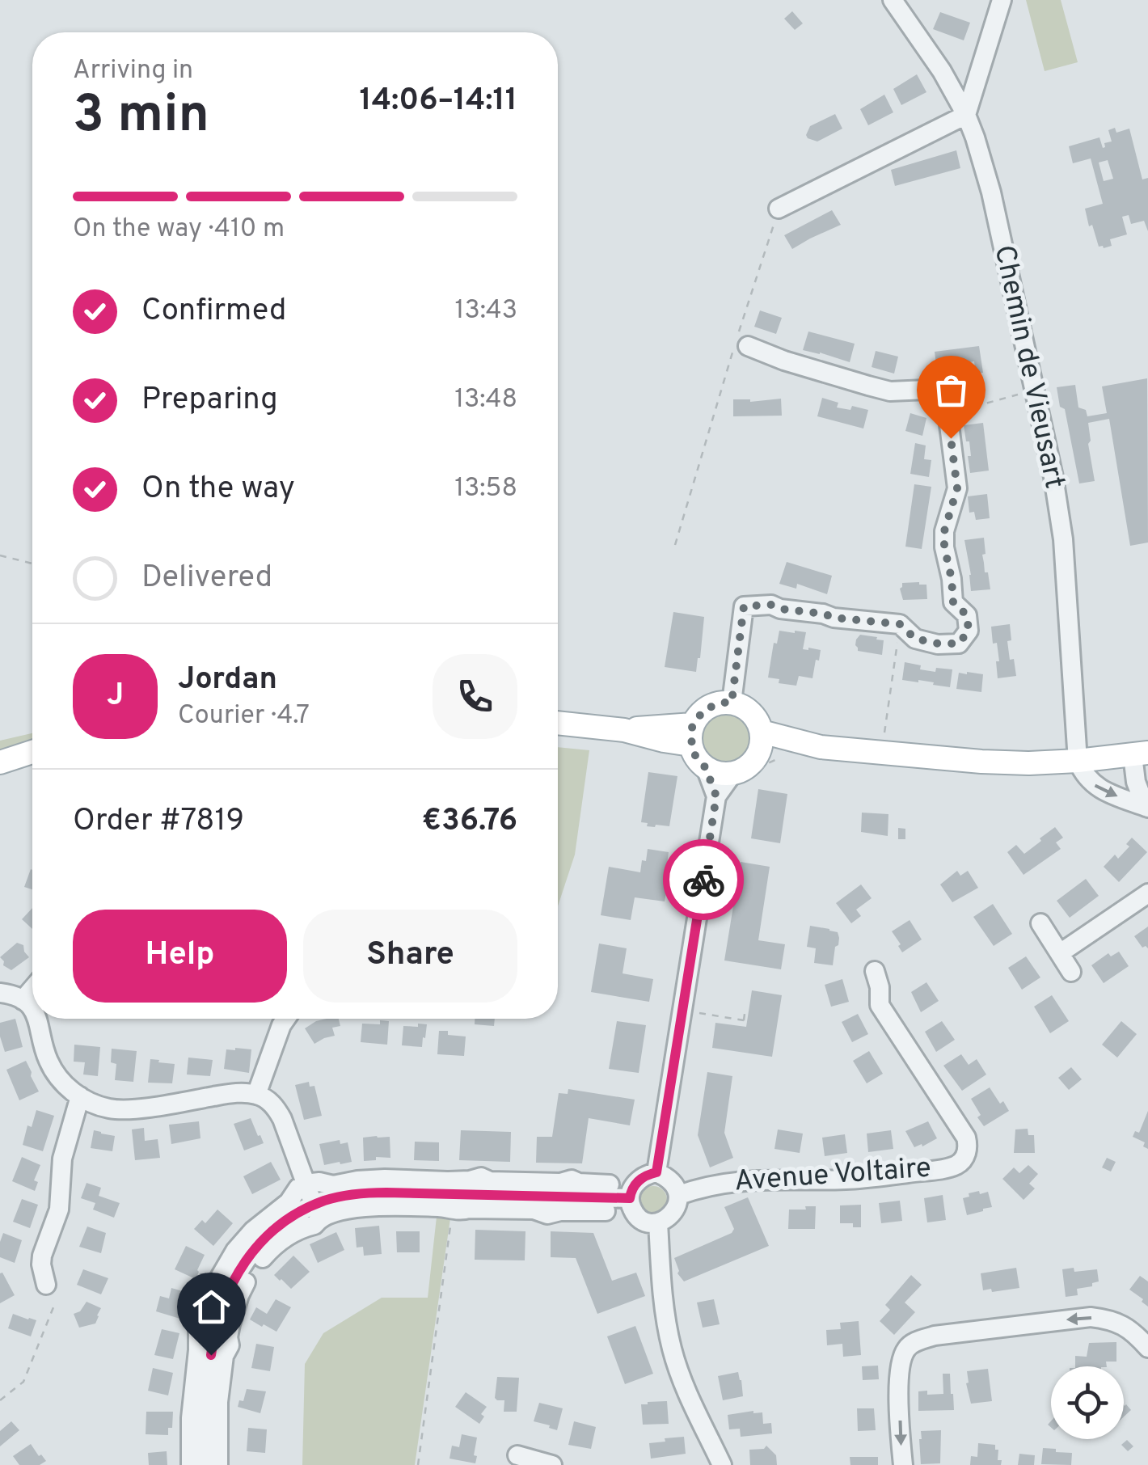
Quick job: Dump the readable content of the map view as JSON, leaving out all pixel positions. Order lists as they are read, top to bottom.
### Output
{
  "streets": {
    "street": ["Chemin de Vieusart", "Avenue Voltaire"]
  },
  "page": {
    "heading": ["3 min", "Arriving in", "14:06–14:11"],
    "panel": [
      "Jordan",
      "Courier · 4.7",
      "Order #7819",
      "€36.76"
    ],
    "bar": "On the way · 410 m",
    "list": [
      ["Confirmed", "13:43"],
      ["Preparing", "13:48"],
      ["On the way", "13:58"],
      "Delivered"
    ],
    "round": "J",
    "buttons": ["Help", "Share"]
  }
}
